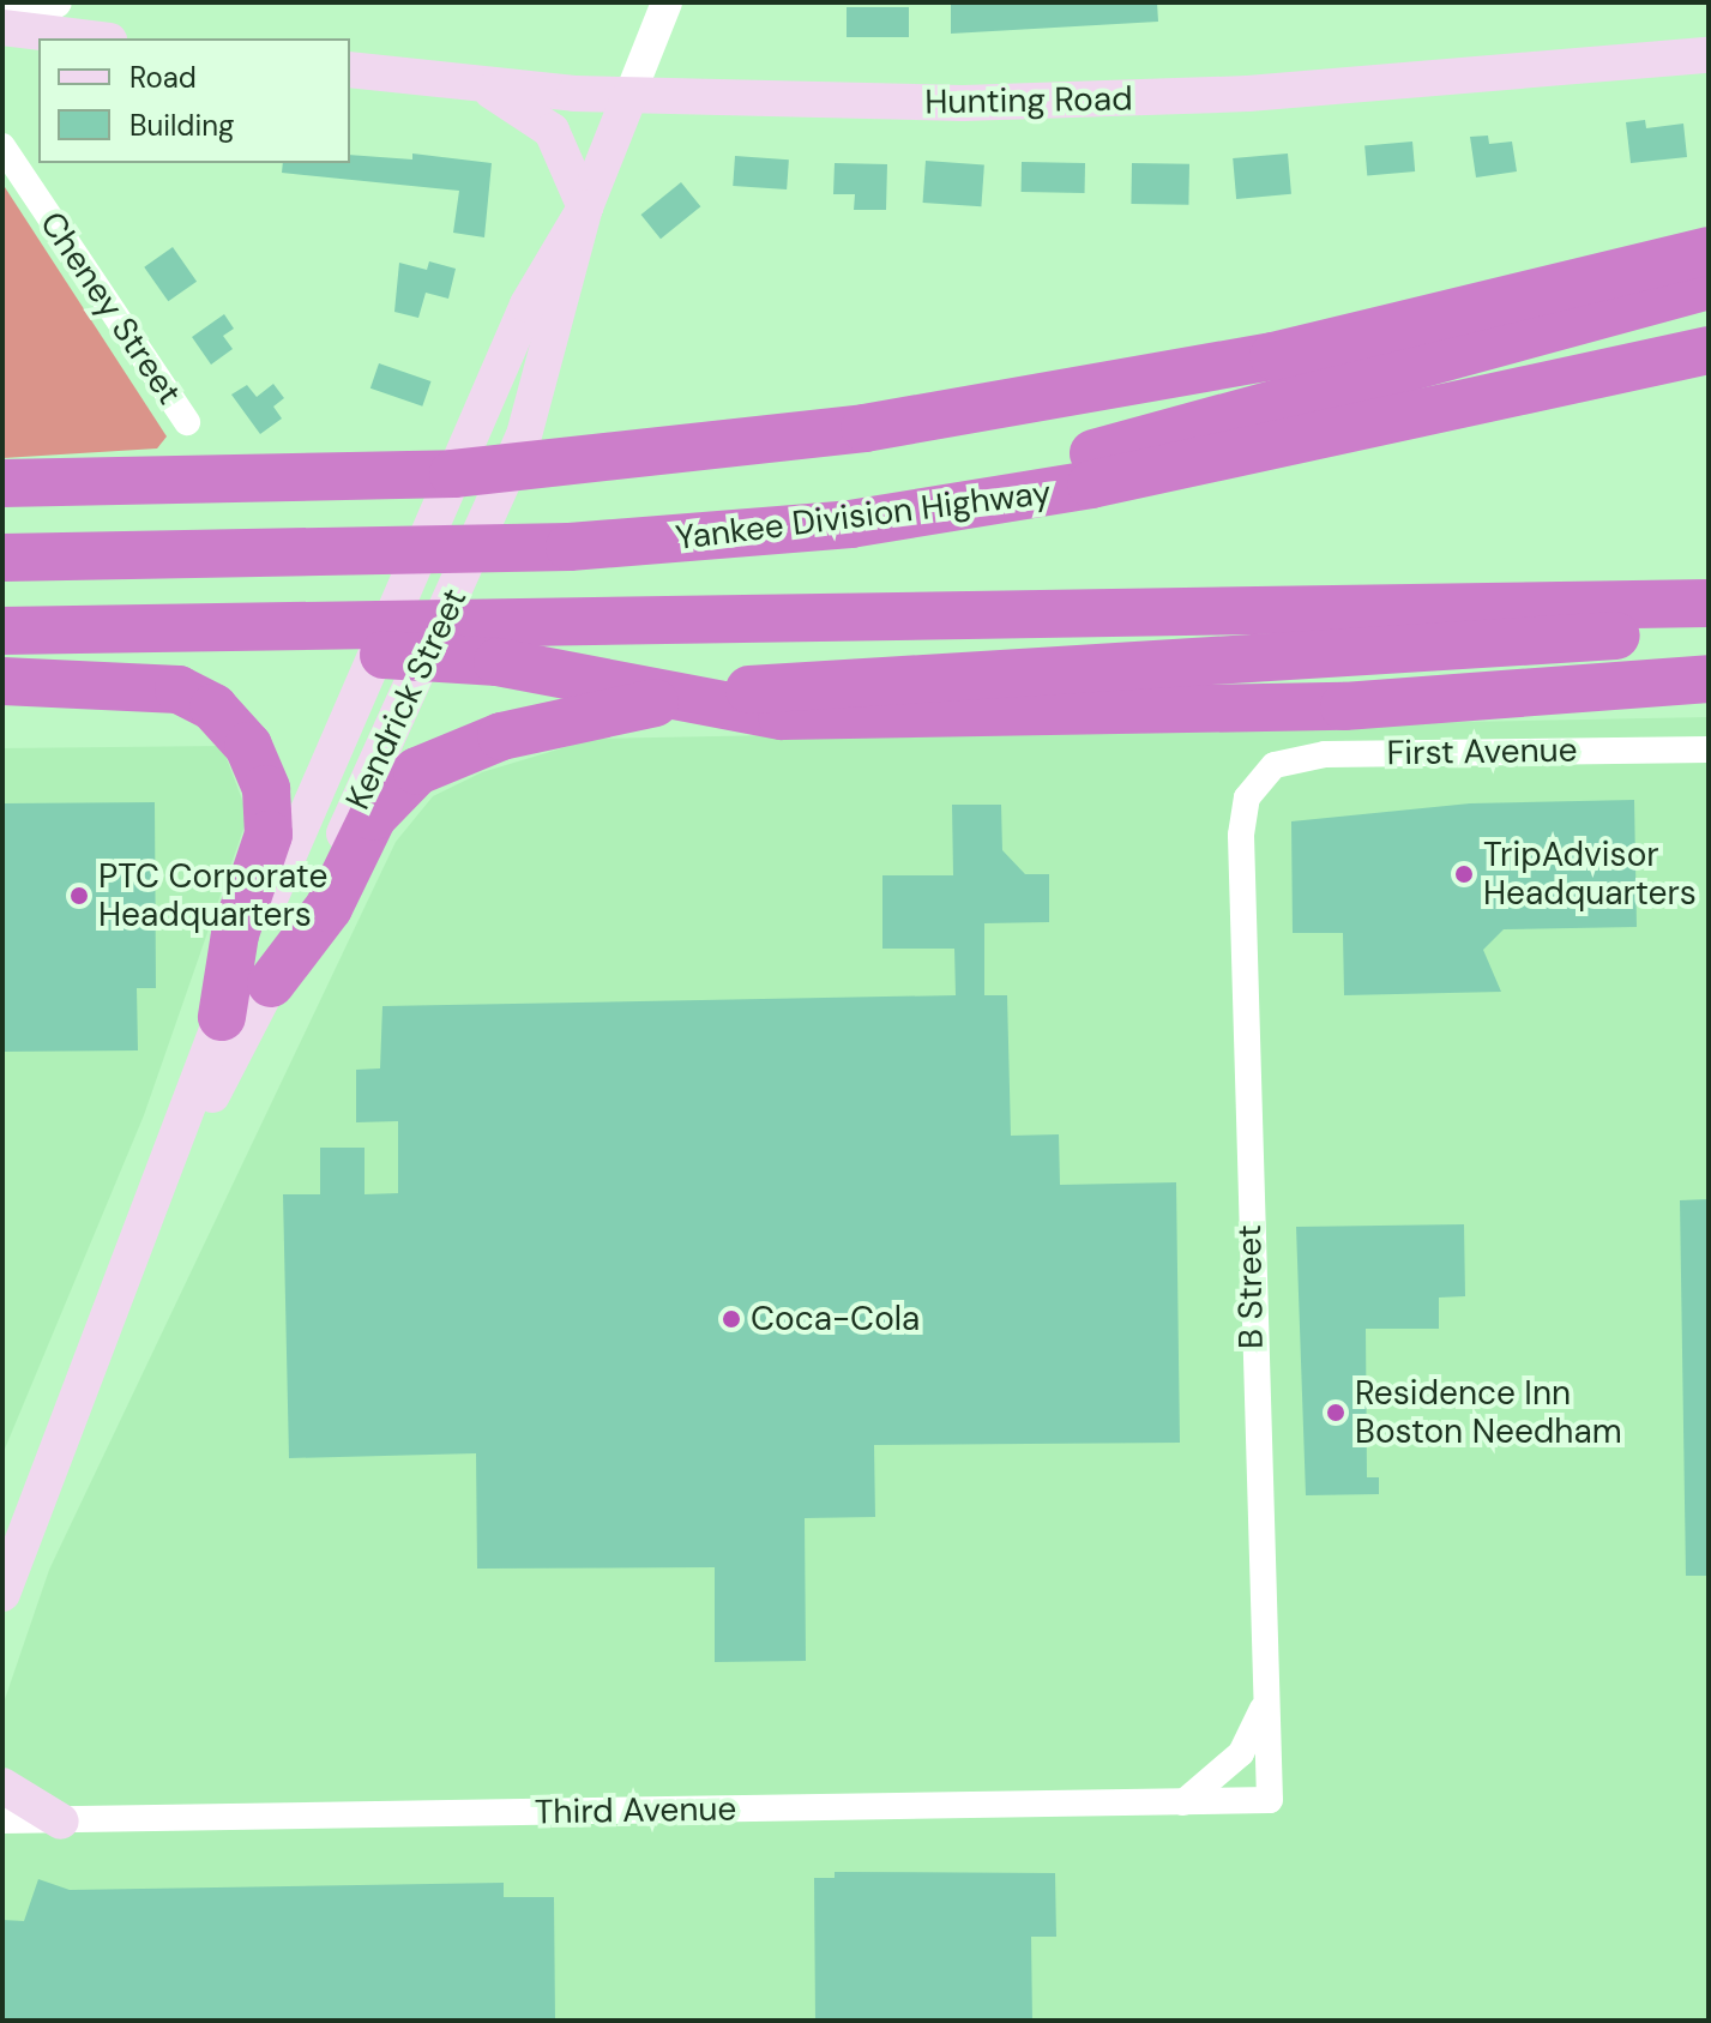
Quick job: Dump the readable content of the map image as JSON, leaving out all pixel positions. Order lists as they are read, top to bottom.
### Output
{
  "streets": {
    "highway": ["Yankee Division Highway"],
    "main road": ["Hunting Road", "Kendrick Street"],
    "street": [
      "Cheney Street",
      "First Avenue",
      "B Street",
      "Third Avenue"
    ]
  },
  "crossings": [
    ["Hunting Road", "Kendrick Street"],
    ["First Avenue", "B Street"],
    ["B Street", "Third Avenue"]
  ],
  "places": [
    "TripAdvisor Headquarters",
    "PTC Corporate Headquarters",
    "Coca-Cola",
    "Residence Inn Boston Needham"
  ],
  "legend": ["Road", "Building"]
}
